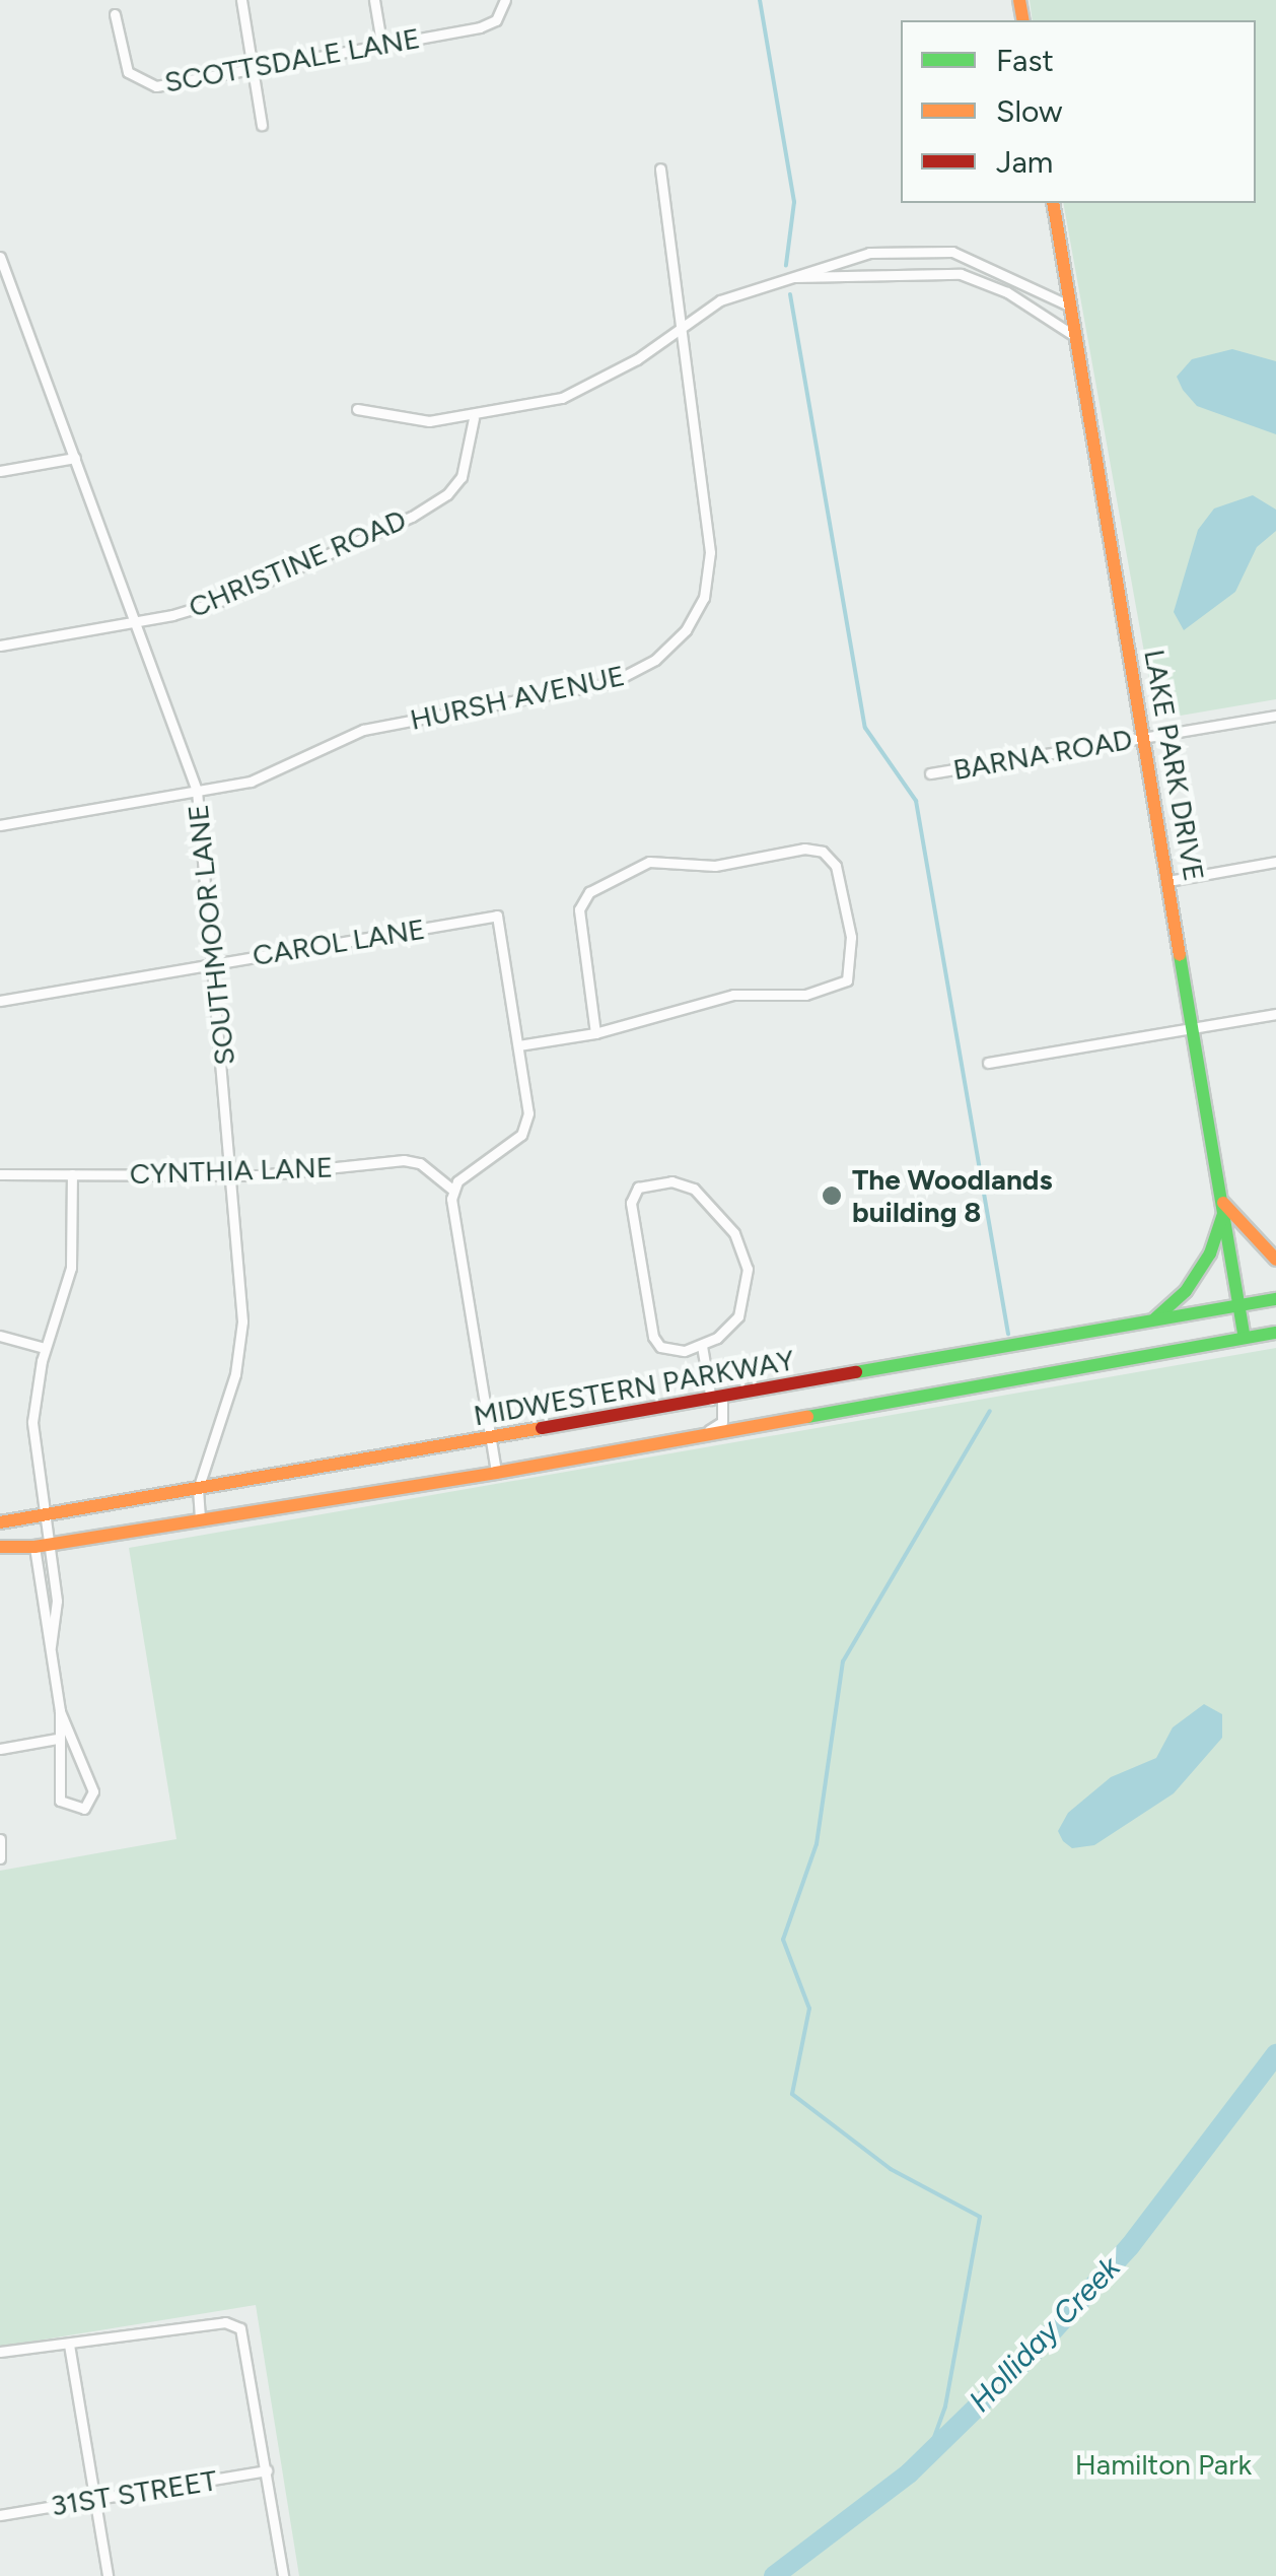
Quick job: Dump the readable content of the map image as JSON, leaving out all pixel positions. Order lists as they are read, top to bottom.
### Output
{
  "streets": {
    "main road": ["LAKE PARK DRIVE", "MIDWESTERN PARKWAY"],
    "street": [
      "SCOTTSDALE LANE",
      "CHRISTINE ROAD",
      "HURSH AVENUE",
      "BARNA ROAD",
      "SOUTHMOOR LANE",
      "CAROL LANE",
      "CYNTHIA LANE",
      "31ST STREET"
    ]
  },
  "crossings": [
    ["CHRISTINE ROAD", "SOUTHMOOR LANE"],
    ["HURSH AVENUE", "SOUTHMOOR LANE"],
    ["BARNA ROAD", "LAKE PARK DRIVE"],
    ["LAKE PARK DRIVE", "MIDWESTERN PARKWAY"],
    ["SOUTHMOOR LANE", "CAROL LANE"],
    ["SOUTHMOOR LANE", "CYNTHIA LANE"],
    ["SOUTHMOOR LANE", "MIDWESTERN PARKWAY"]
  ],
  "water": ["Holliday Creek"],
  "parks": ["Hamilton Park"],
  "places": ["The Woodlands building 8"],
  "legend": ["Fast", "Slow", "Jam"]
}
